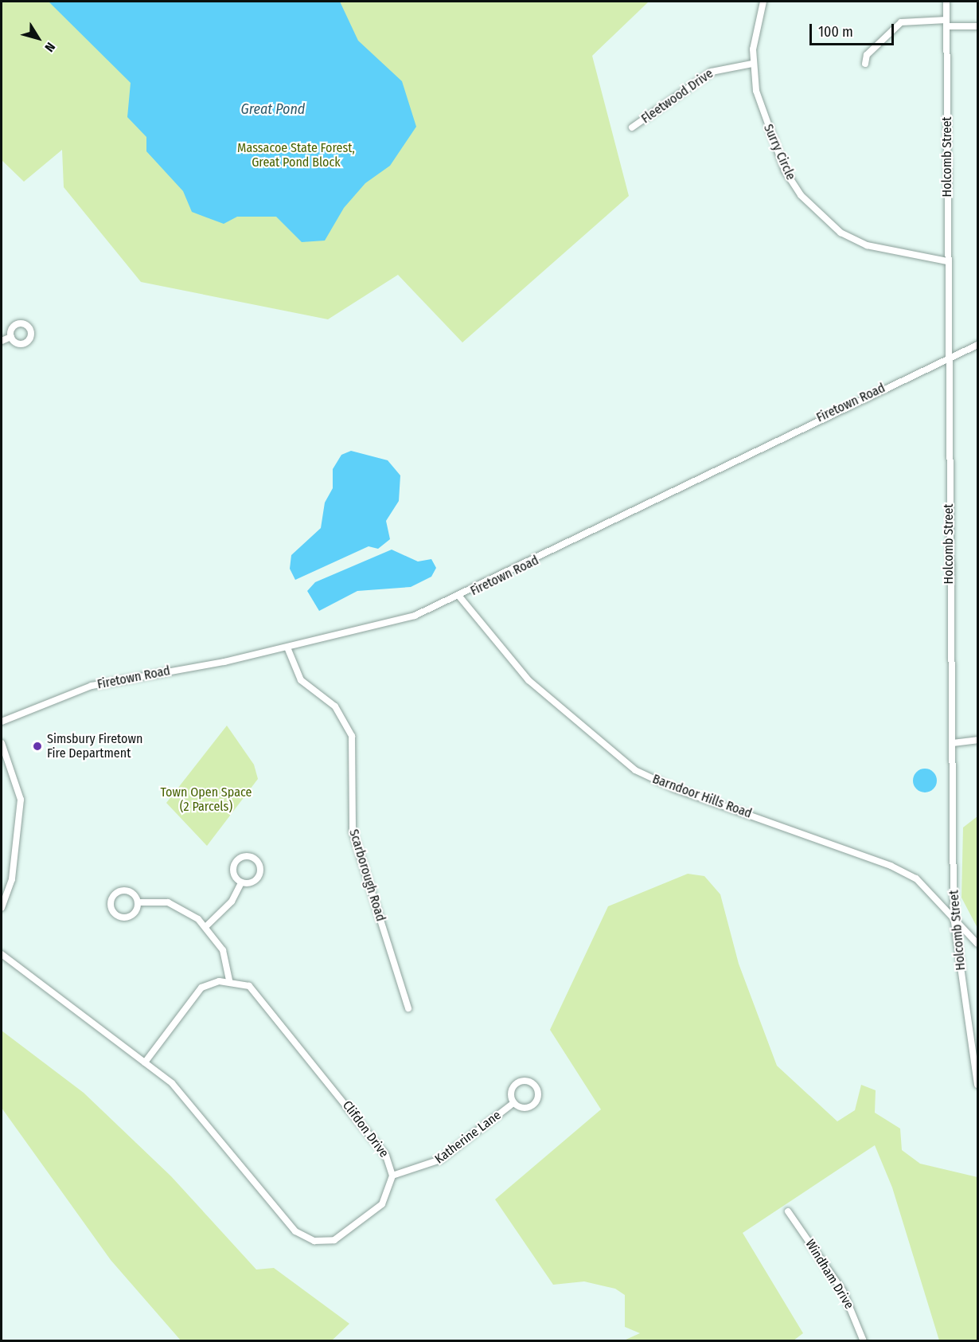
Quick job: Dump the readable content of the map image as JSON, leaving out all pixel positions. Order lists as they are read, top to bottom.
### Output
{
  "streets": {
    "street": [
      "Fleetwood Drive",
      "Surry Circle",
      "Holcomb Street",
      "Firetown Road",
      "Barndoor Hills Road",
      "Scarborough Road",
      "Clifdon Drive",
      "Katherine Lane",
      "Windham Drive"
    ]
  },
  "crossings": [
    ["Fleetwood Drive", "Surry Circle"],
    ["Surry Circle", "Holcomb Street"],
    ["Holcomb Street", "Firetown Road"],
    ["Holcomb Street", "Barndoor Hills Road"],
    ["Firetown Road", "Barndoor Hills Road"],
    ["Firetown Road", "Scarborough Road"],
    ["Clifdon Drive", "Katherine Lane"]
  ],
  "water": ["Great Pond"],
  "parks": ["Massacoe State Forest, Great Pond Block", "Town Open Space (2 Parcels)"],
  "places": ["Simsbury Firetown Fire Department"],
  "scale_bar": "100 m",
  "north": "bottom right"
}
